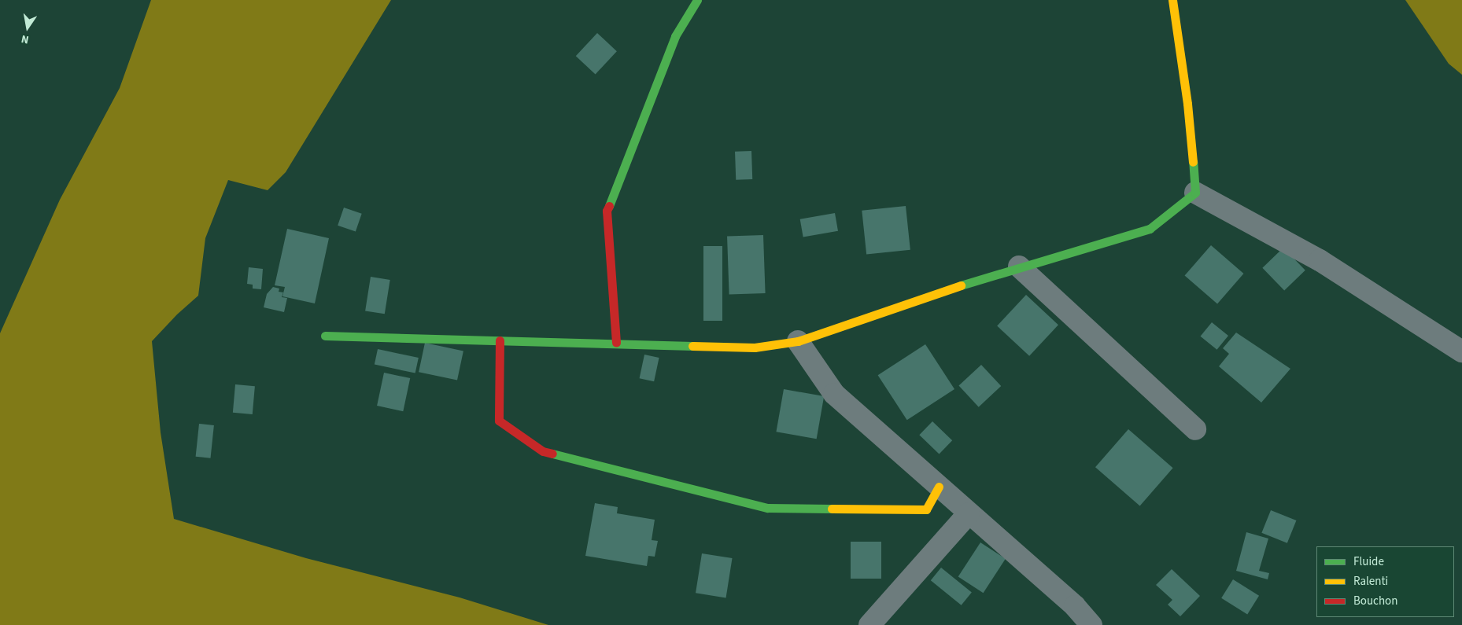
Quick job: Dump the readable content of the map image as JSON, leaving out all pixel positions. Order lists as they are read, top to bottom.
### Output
{
  "legend": ["Fluide", "Ralenti", "Bouchon"],
  "north": "bottom"
}
